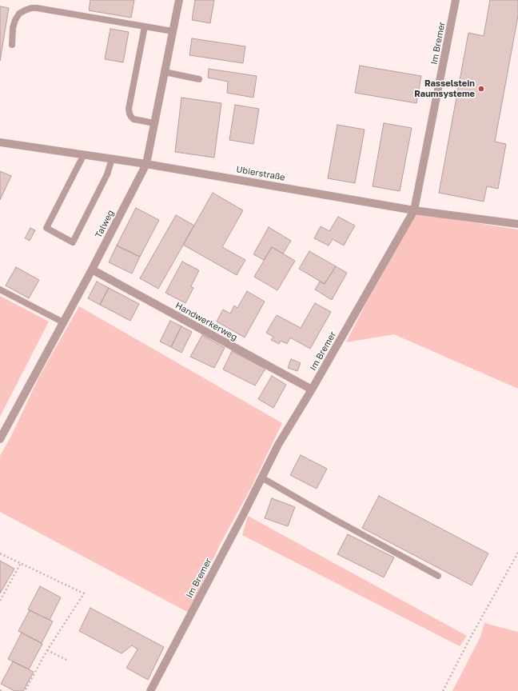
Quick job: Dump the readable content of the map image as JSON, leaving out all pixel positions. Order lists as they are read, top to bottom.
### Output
{
  "streets": {
    "street": [
      "Im Bremer",
      "Ubierstraße",
      "Talweg",
      "Handwerkerweg"
    ]
  },
  "crossings": [
    ["Im Bremer", "Ubierstraße"],
    ["Im Bremer", "Handwerkerweg"],
    ["Ubierstraße", "Talweg"],
    ["Talweg", "Handwerkerweg"]
  ],
  "places": ["Rasselstein Raumsysteme"]
}
